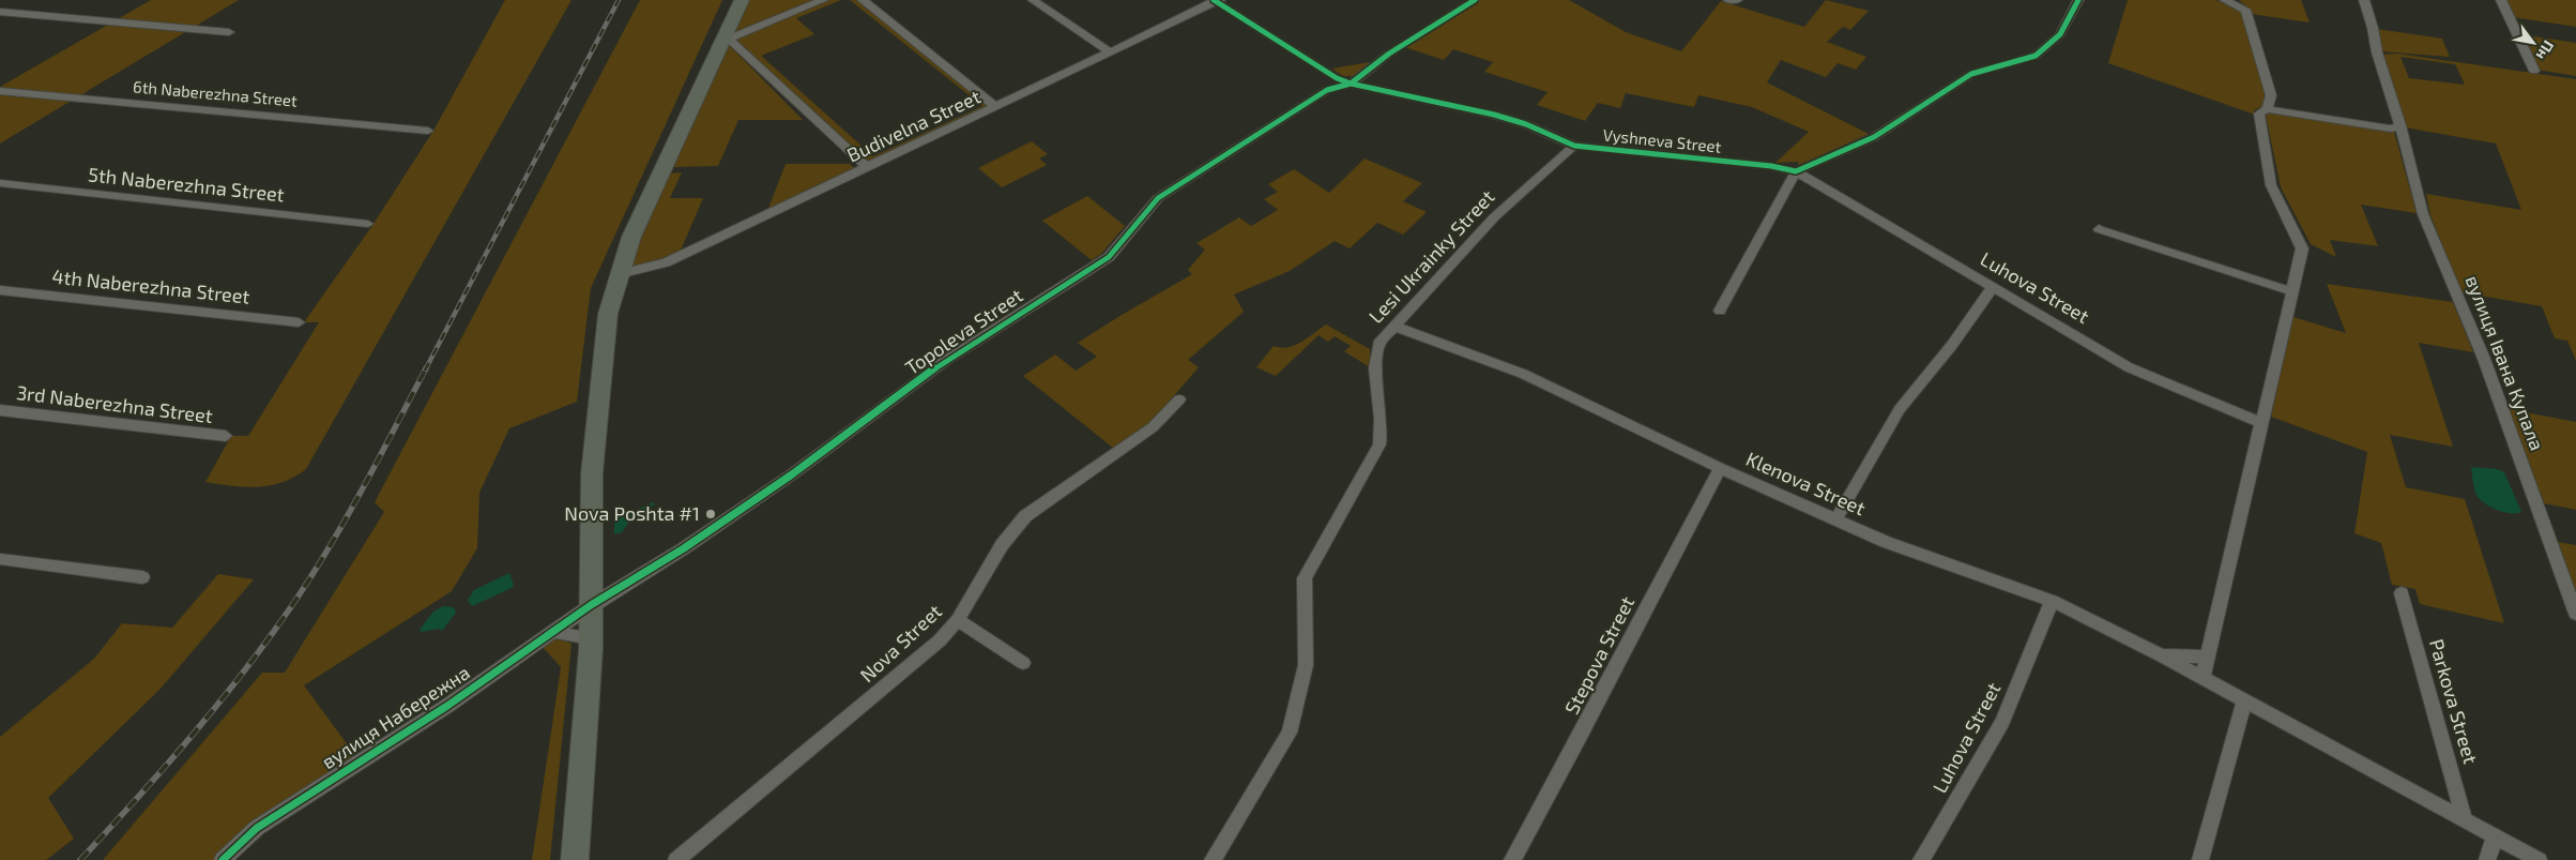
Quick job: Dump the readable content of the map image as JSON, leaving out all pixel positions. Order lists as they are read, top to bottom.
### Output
{
  "streets": {
    "street": [
      "6th Naberezhna Street",
      "Budivelna Street",
      "Vyshneva Street",
      "5th Naberezhna Street",
      "Lesi Ukrainky Street",
      "4th Naberezhna Street",
      "Luhova Street",
      "Topoleva Street",
      "вулиця Івана Купала",
      "3rd Naberezhna Street",
      "Klenova Street",
      "Nova Street",
      "Stepova Street",
      "Parkova Street",
      "вулиця Набережна"
    ]
  },
  "crossings": [
    ["Budivelna Street", "Vyshneva Street"],
    ["Vyshneva Street", "Lesi Ukrainky Street"],
    ["Vyshneva Street", "Luhova Street"],
    ["Vyshneva Street", "Topoleva Street"],
    ["Lesi Ukrainky Street", "Klenova Street"],
    ["Luhova Street", "Klenova Street"],
    ["Topoleva Street", "вулиця Набережна"],
    ["Klenova Street", "Stepova Street"]
  ],
  "places": ["Nova Poshta #1"],
  "north": "bottom right"
}
